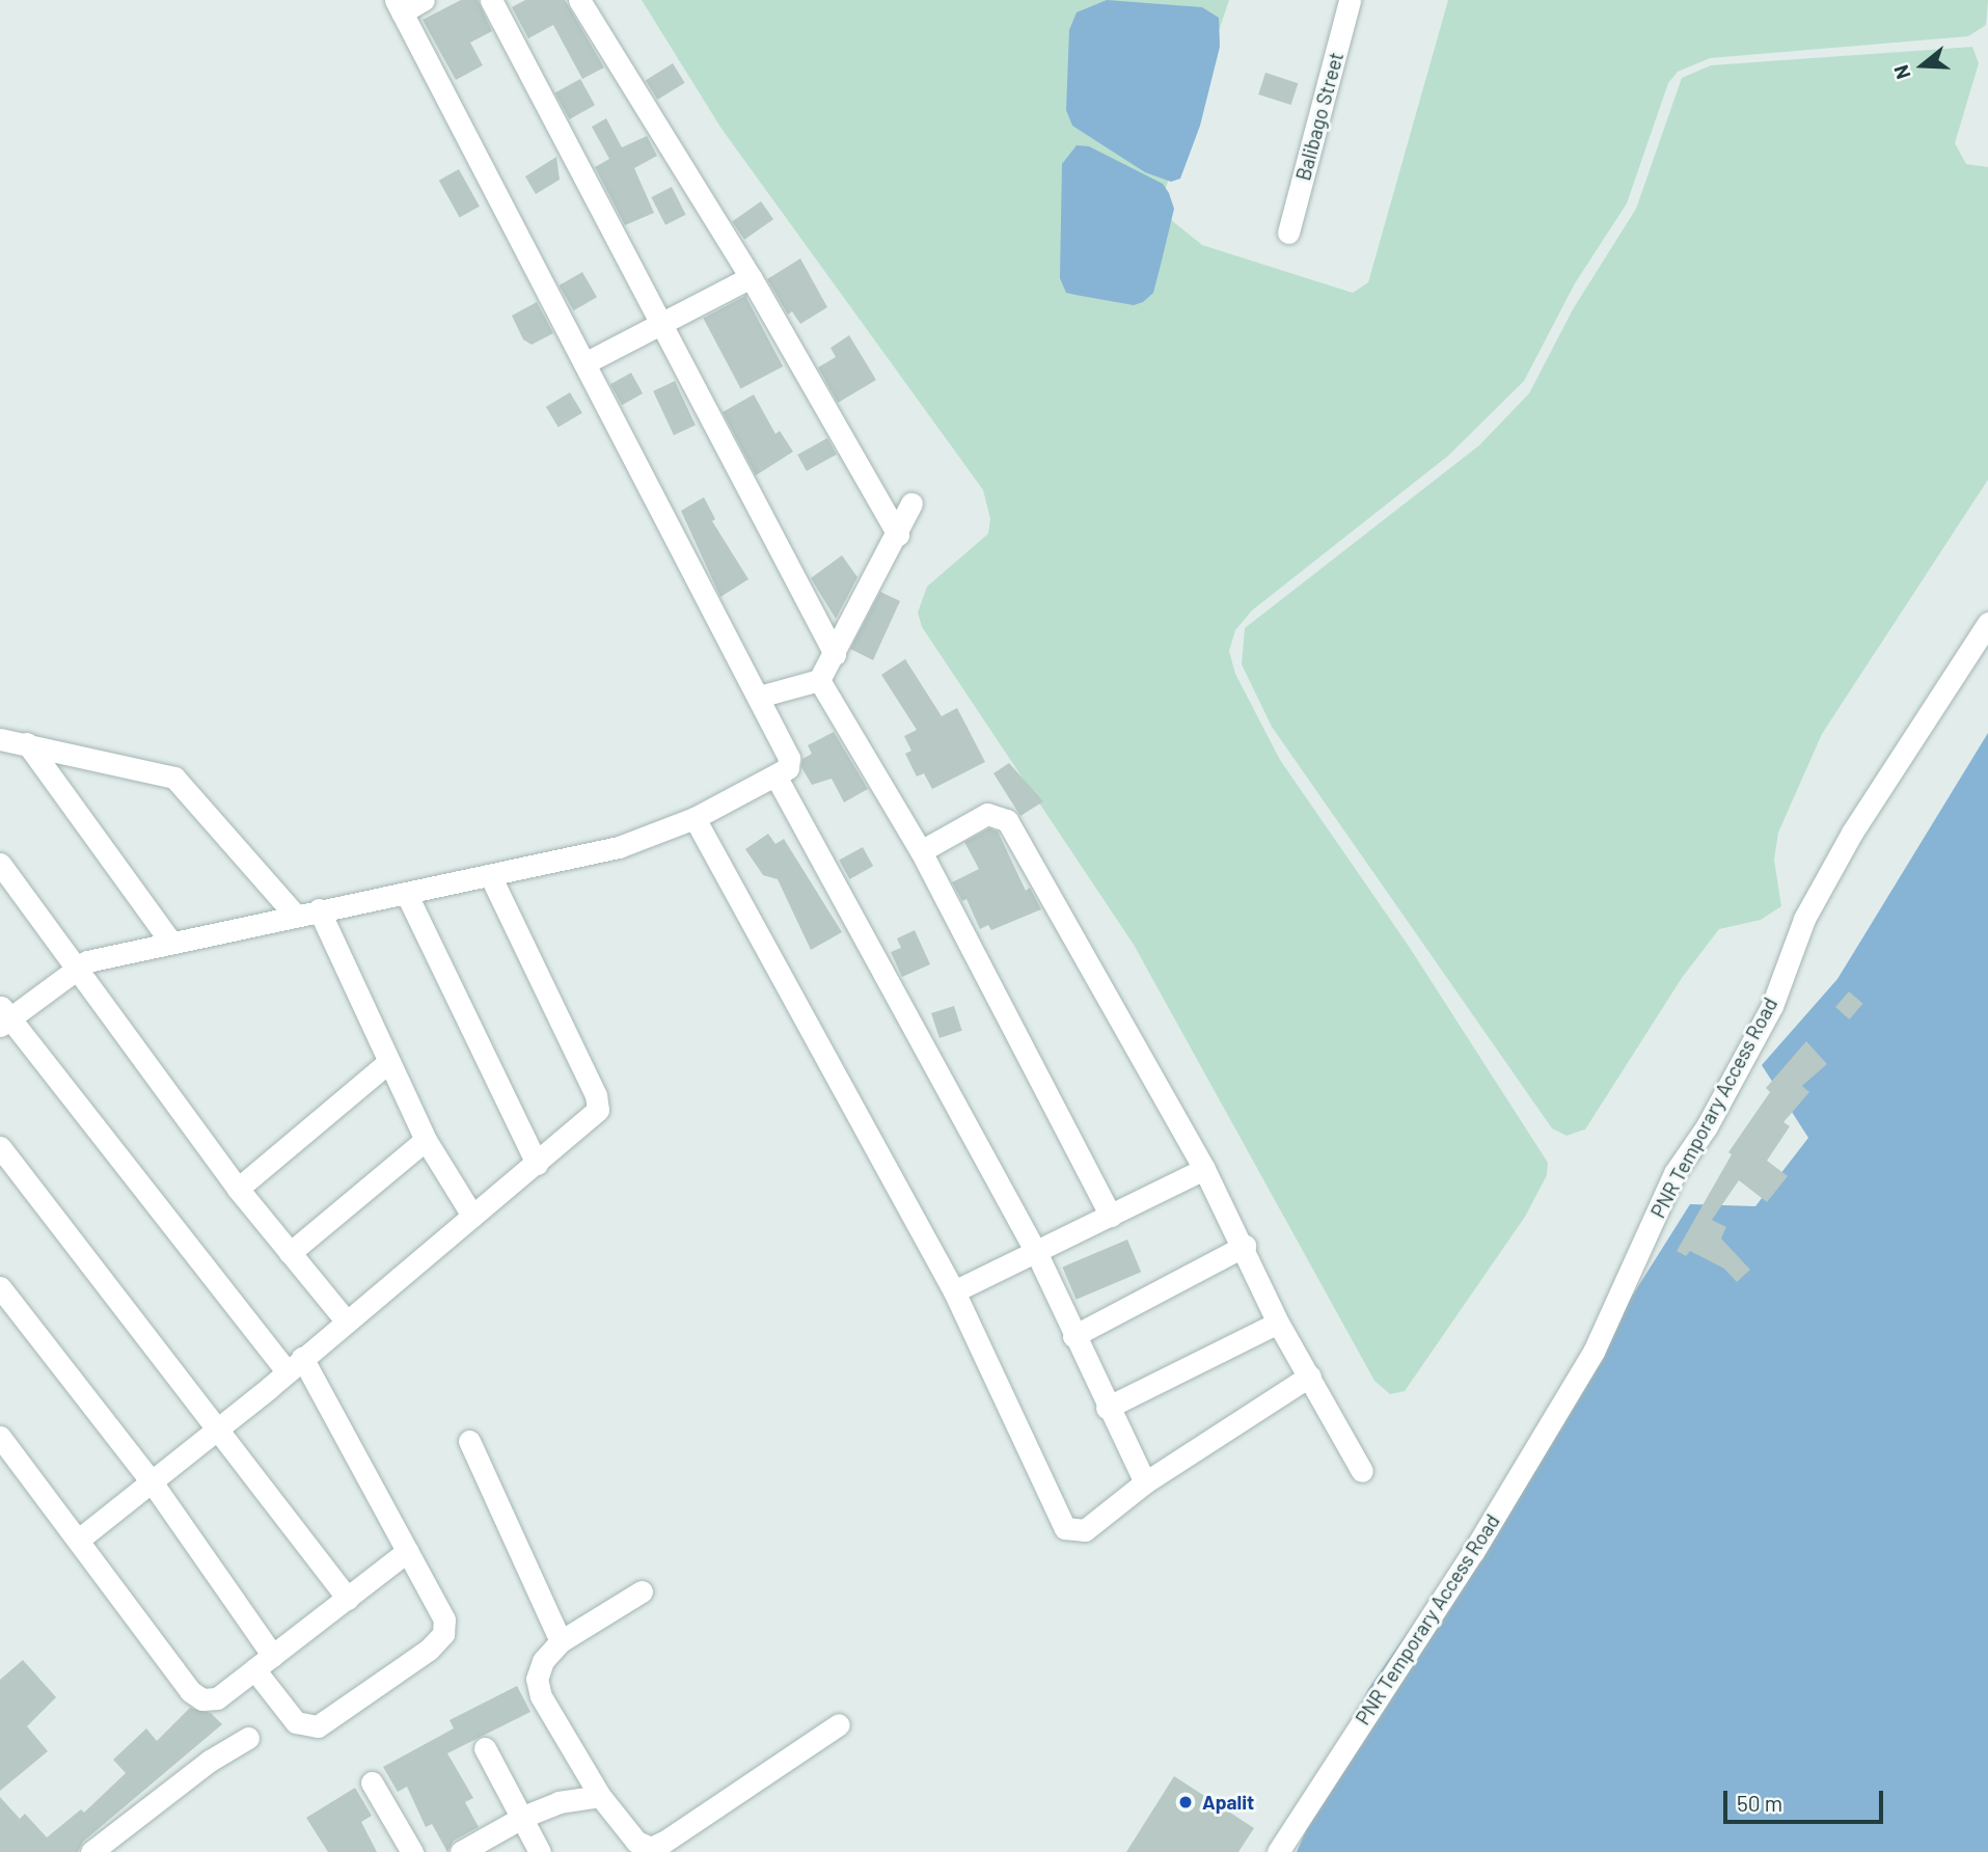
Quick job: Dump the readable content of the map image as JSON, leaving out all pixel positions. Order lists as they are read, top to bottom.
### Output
{
  "streets": {
    "street": ["Balibago Street", "PNR Temporary Access Road"]
  },
  "places": ["Apalit"],
  "scale_bar": "50 m",
  "north": "left"
}
